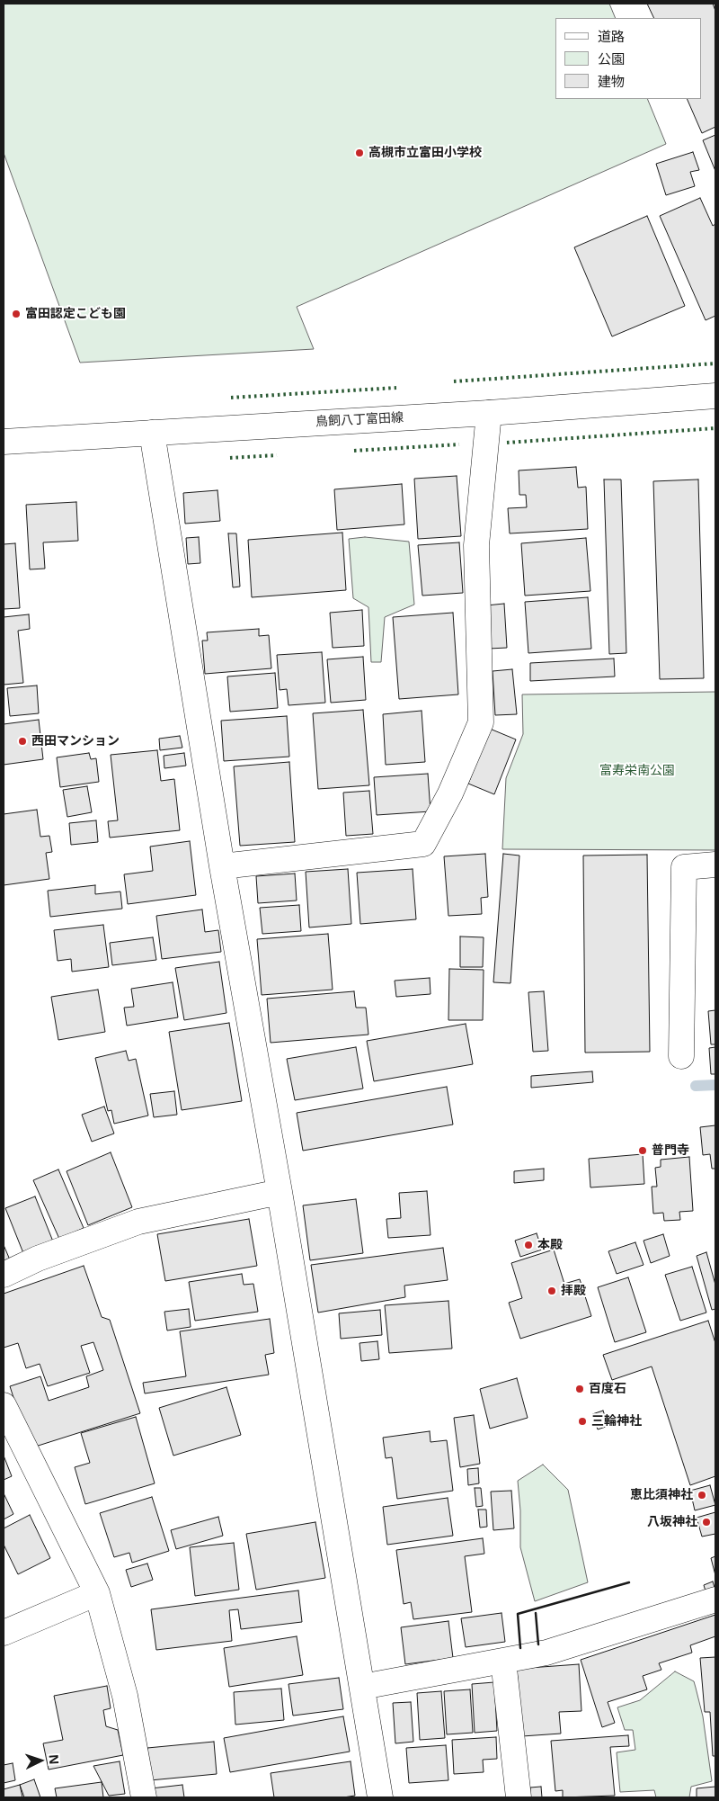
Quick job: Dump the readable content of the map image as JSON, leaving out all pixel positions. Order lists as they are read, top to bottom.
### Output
{
  "streets": {
    "street": ["鳥飼八丁富田線"]
  },
  "parks": ["富寿栄南公園"],
  "places": [
    "高槻市立富田小学校",
    "富田認定こども園",
    "西田マンション",
    "普門寺",
    "本殿",
    "拝殿",
    "百度石",
    "三輪神社",
    "恵比須神社",
    "八坂神社"
  ],
  "legend": ["道路", "公園", "建物"],
  "north": "right"
}
